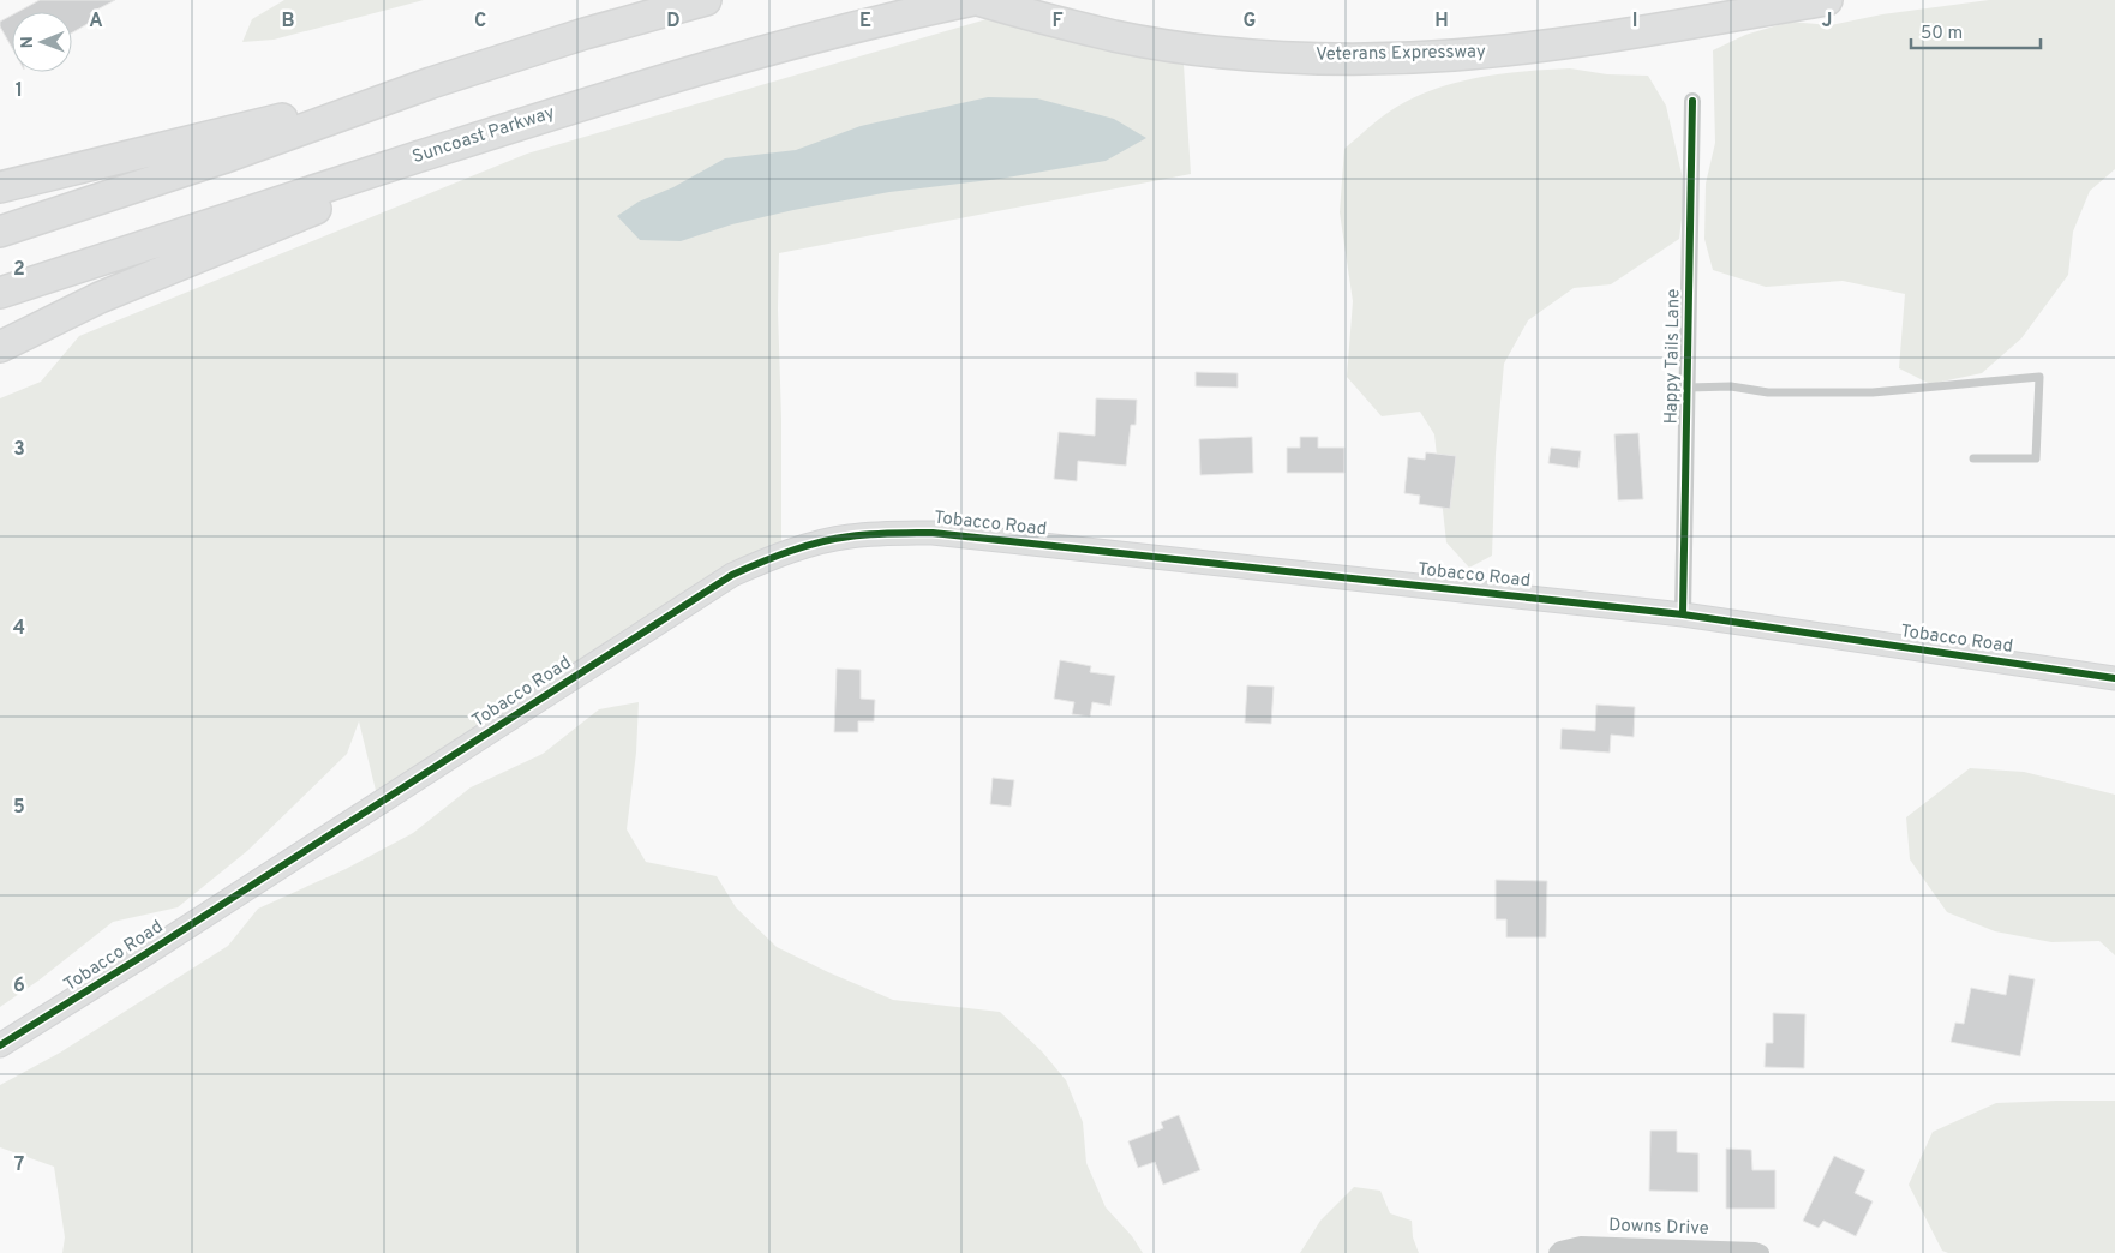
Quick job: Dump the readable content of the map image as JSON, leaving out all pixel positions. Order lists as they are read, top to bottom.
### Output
{
  "streets": {
    "highway": ["Veterans Expressway", "Suncoast Parkway"],
    "street": ["Happy Tails Lane", "Tobacco Road", "Downs Drive"]
  },
  "crossings": [
    ["Happy Tails Lane", "Tobacco Road"]
  ],
  "scale_bar": "50 m",
  "north": "left",
  "grid": {
    "columns": [
      "A",
      "B",
      "C",
      "D",
      "E",
      "F",
      "G",
      "H",
      "I",
      "J"
    ],
    "rows": [
      "1",
      "2",
      "3",
      "4",
      "5",
      "6",
      "7"
    ]
  }
}
